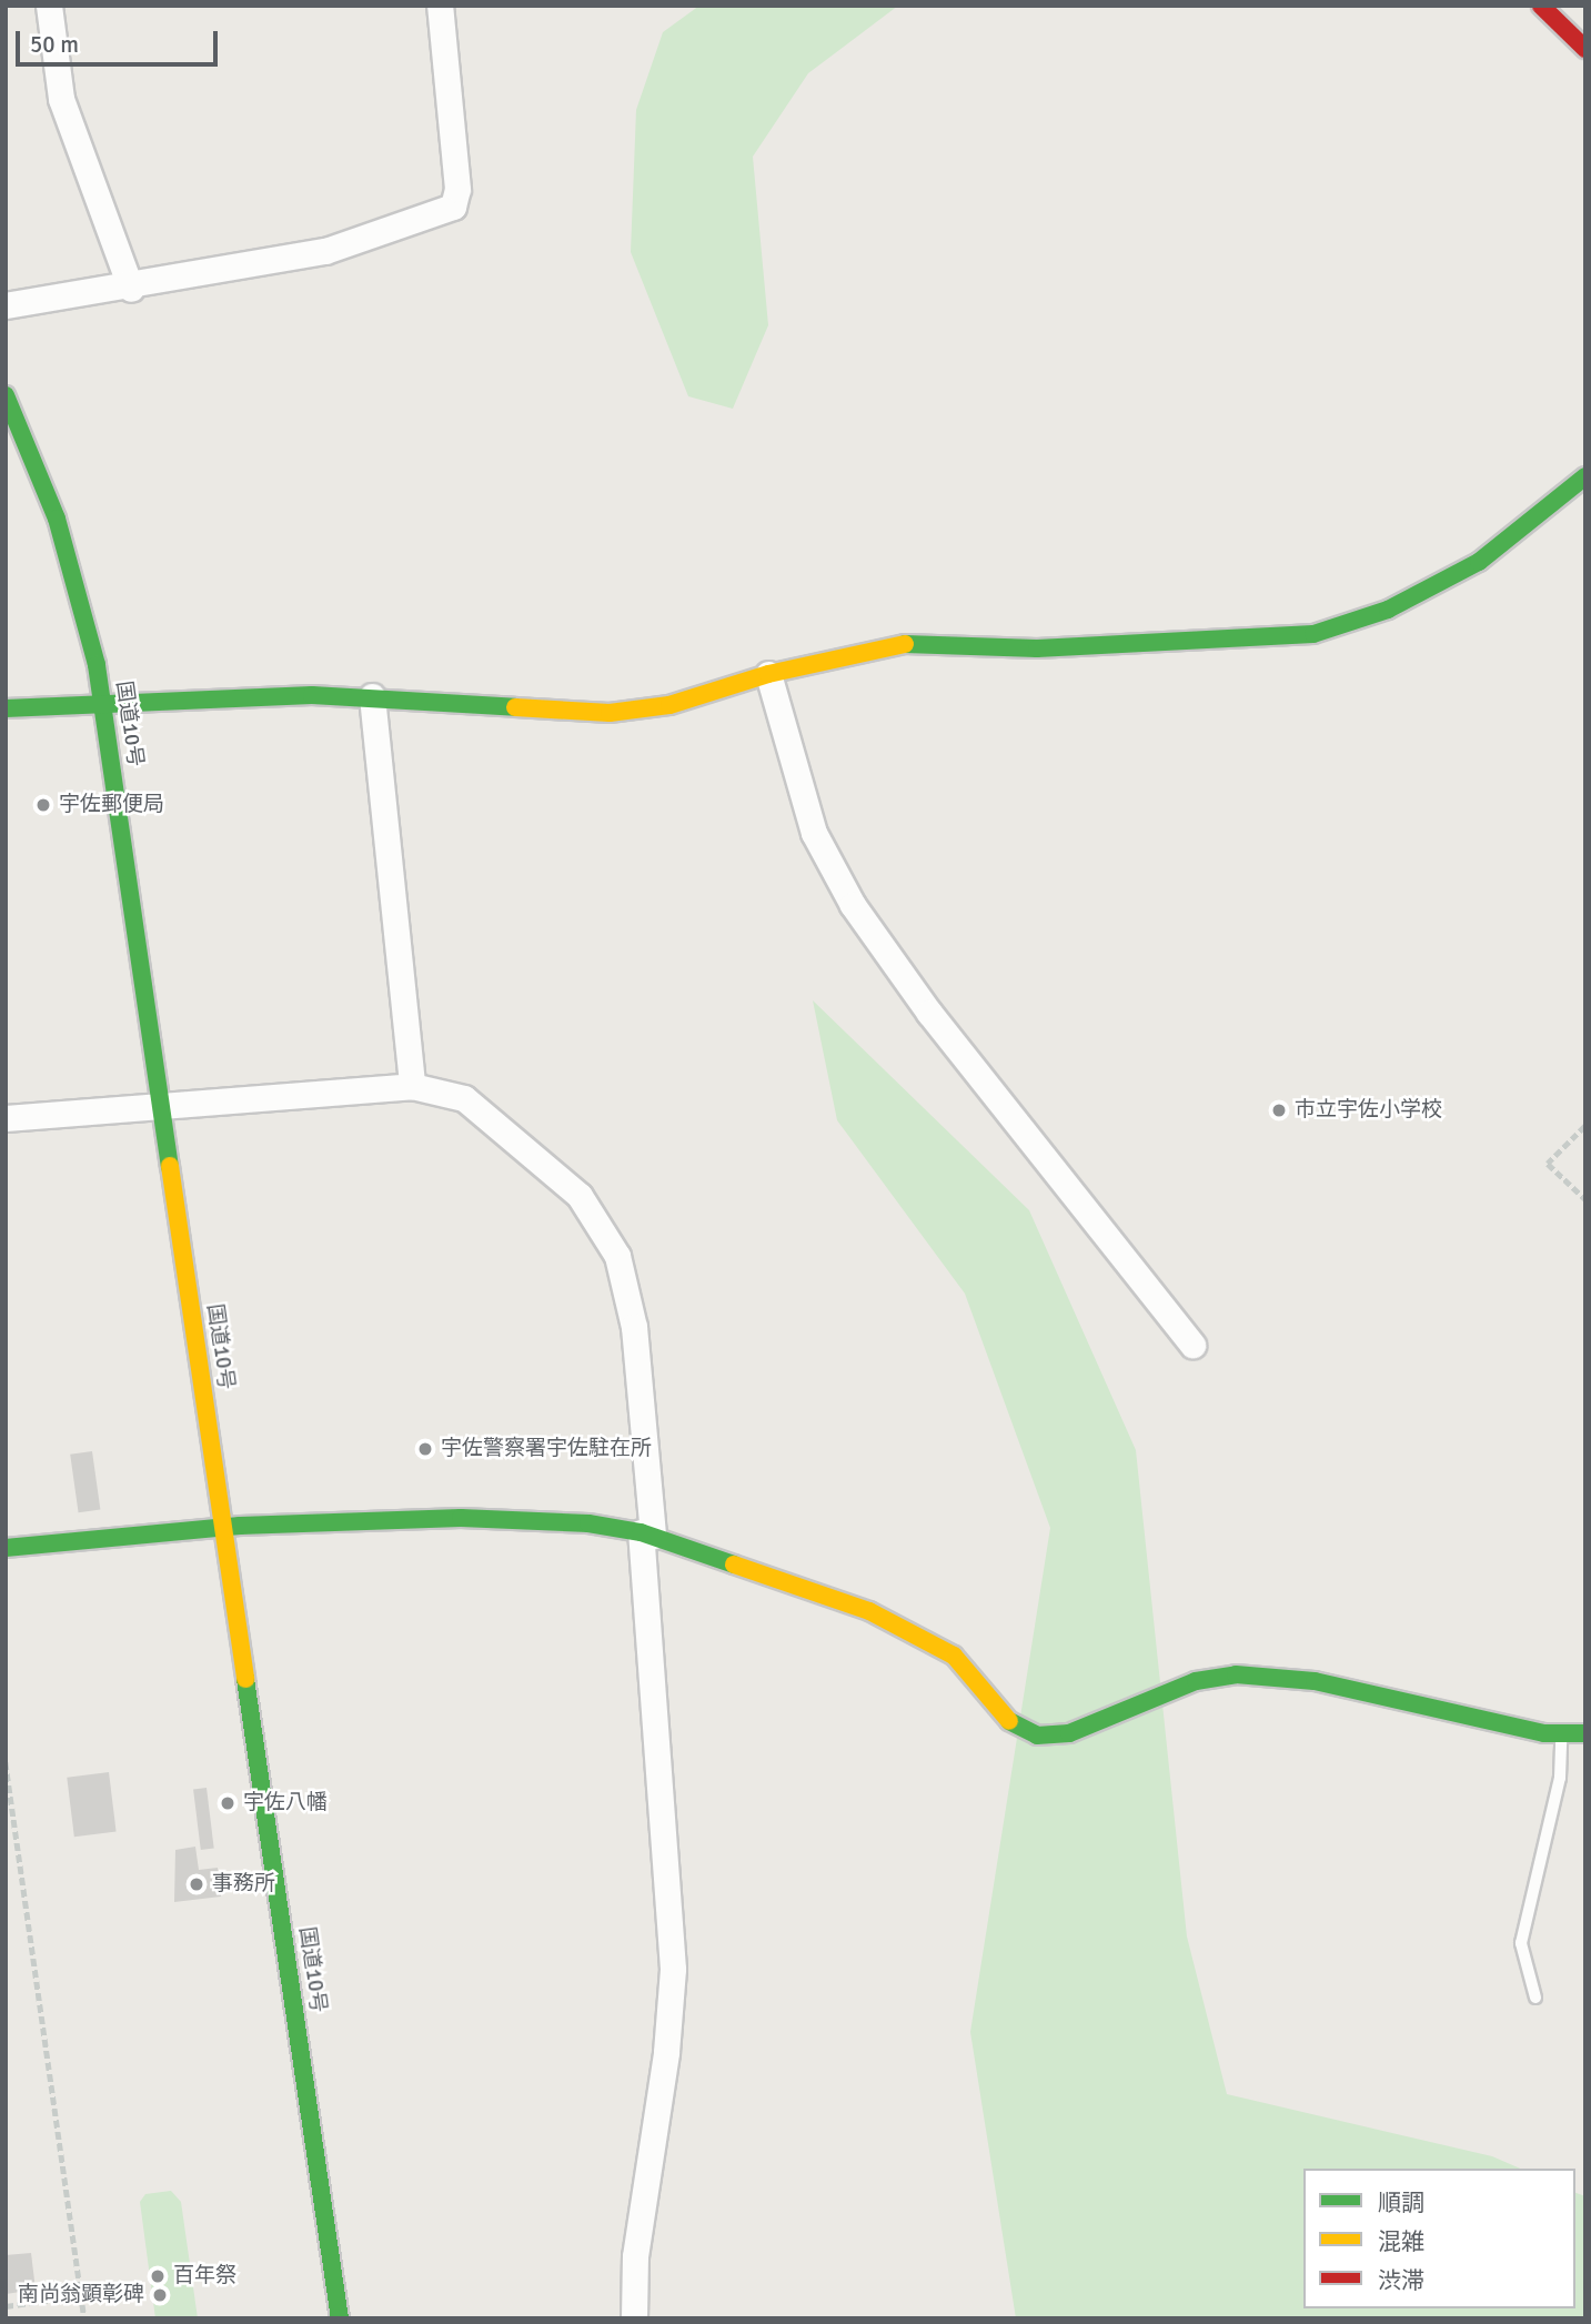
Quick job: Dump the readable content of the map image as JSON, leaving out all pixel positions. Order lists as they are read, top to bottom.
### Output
{
  "streets": {
    "main road": ["国道10号"]
  },
  "places": [
    "宇佐郵便局",
    "市立宇佐小学校",
    "宇佐警察署宇佐駐在所",
    "宇佐八幡",
    "事務所",
    "百年祭",
    "南尚翁顕彰碑"
  ],
  "legend": ["順調", "混雑", "渋滞"],
  "scale_bar": "50 m"
}
